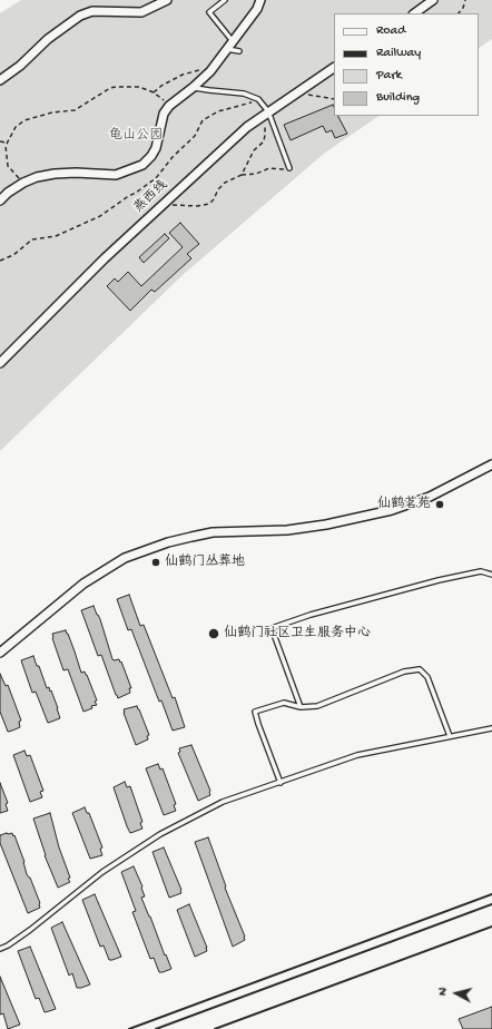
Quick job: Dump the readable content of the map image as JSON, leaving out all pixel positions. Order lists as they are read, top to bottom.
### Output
{
  "streets": {
    "street": ["燕西线"]
  },
  "parks": ["龟山公园"],
  "places": ["仙鹤茗苑", "仙鹤门丛葬地", "仙鹤门社区卫生服务中心"],
  "legend": [
    "Road",
    "Railway",
    "Park",
    "Building"
  ],
  "north": "left"
}
